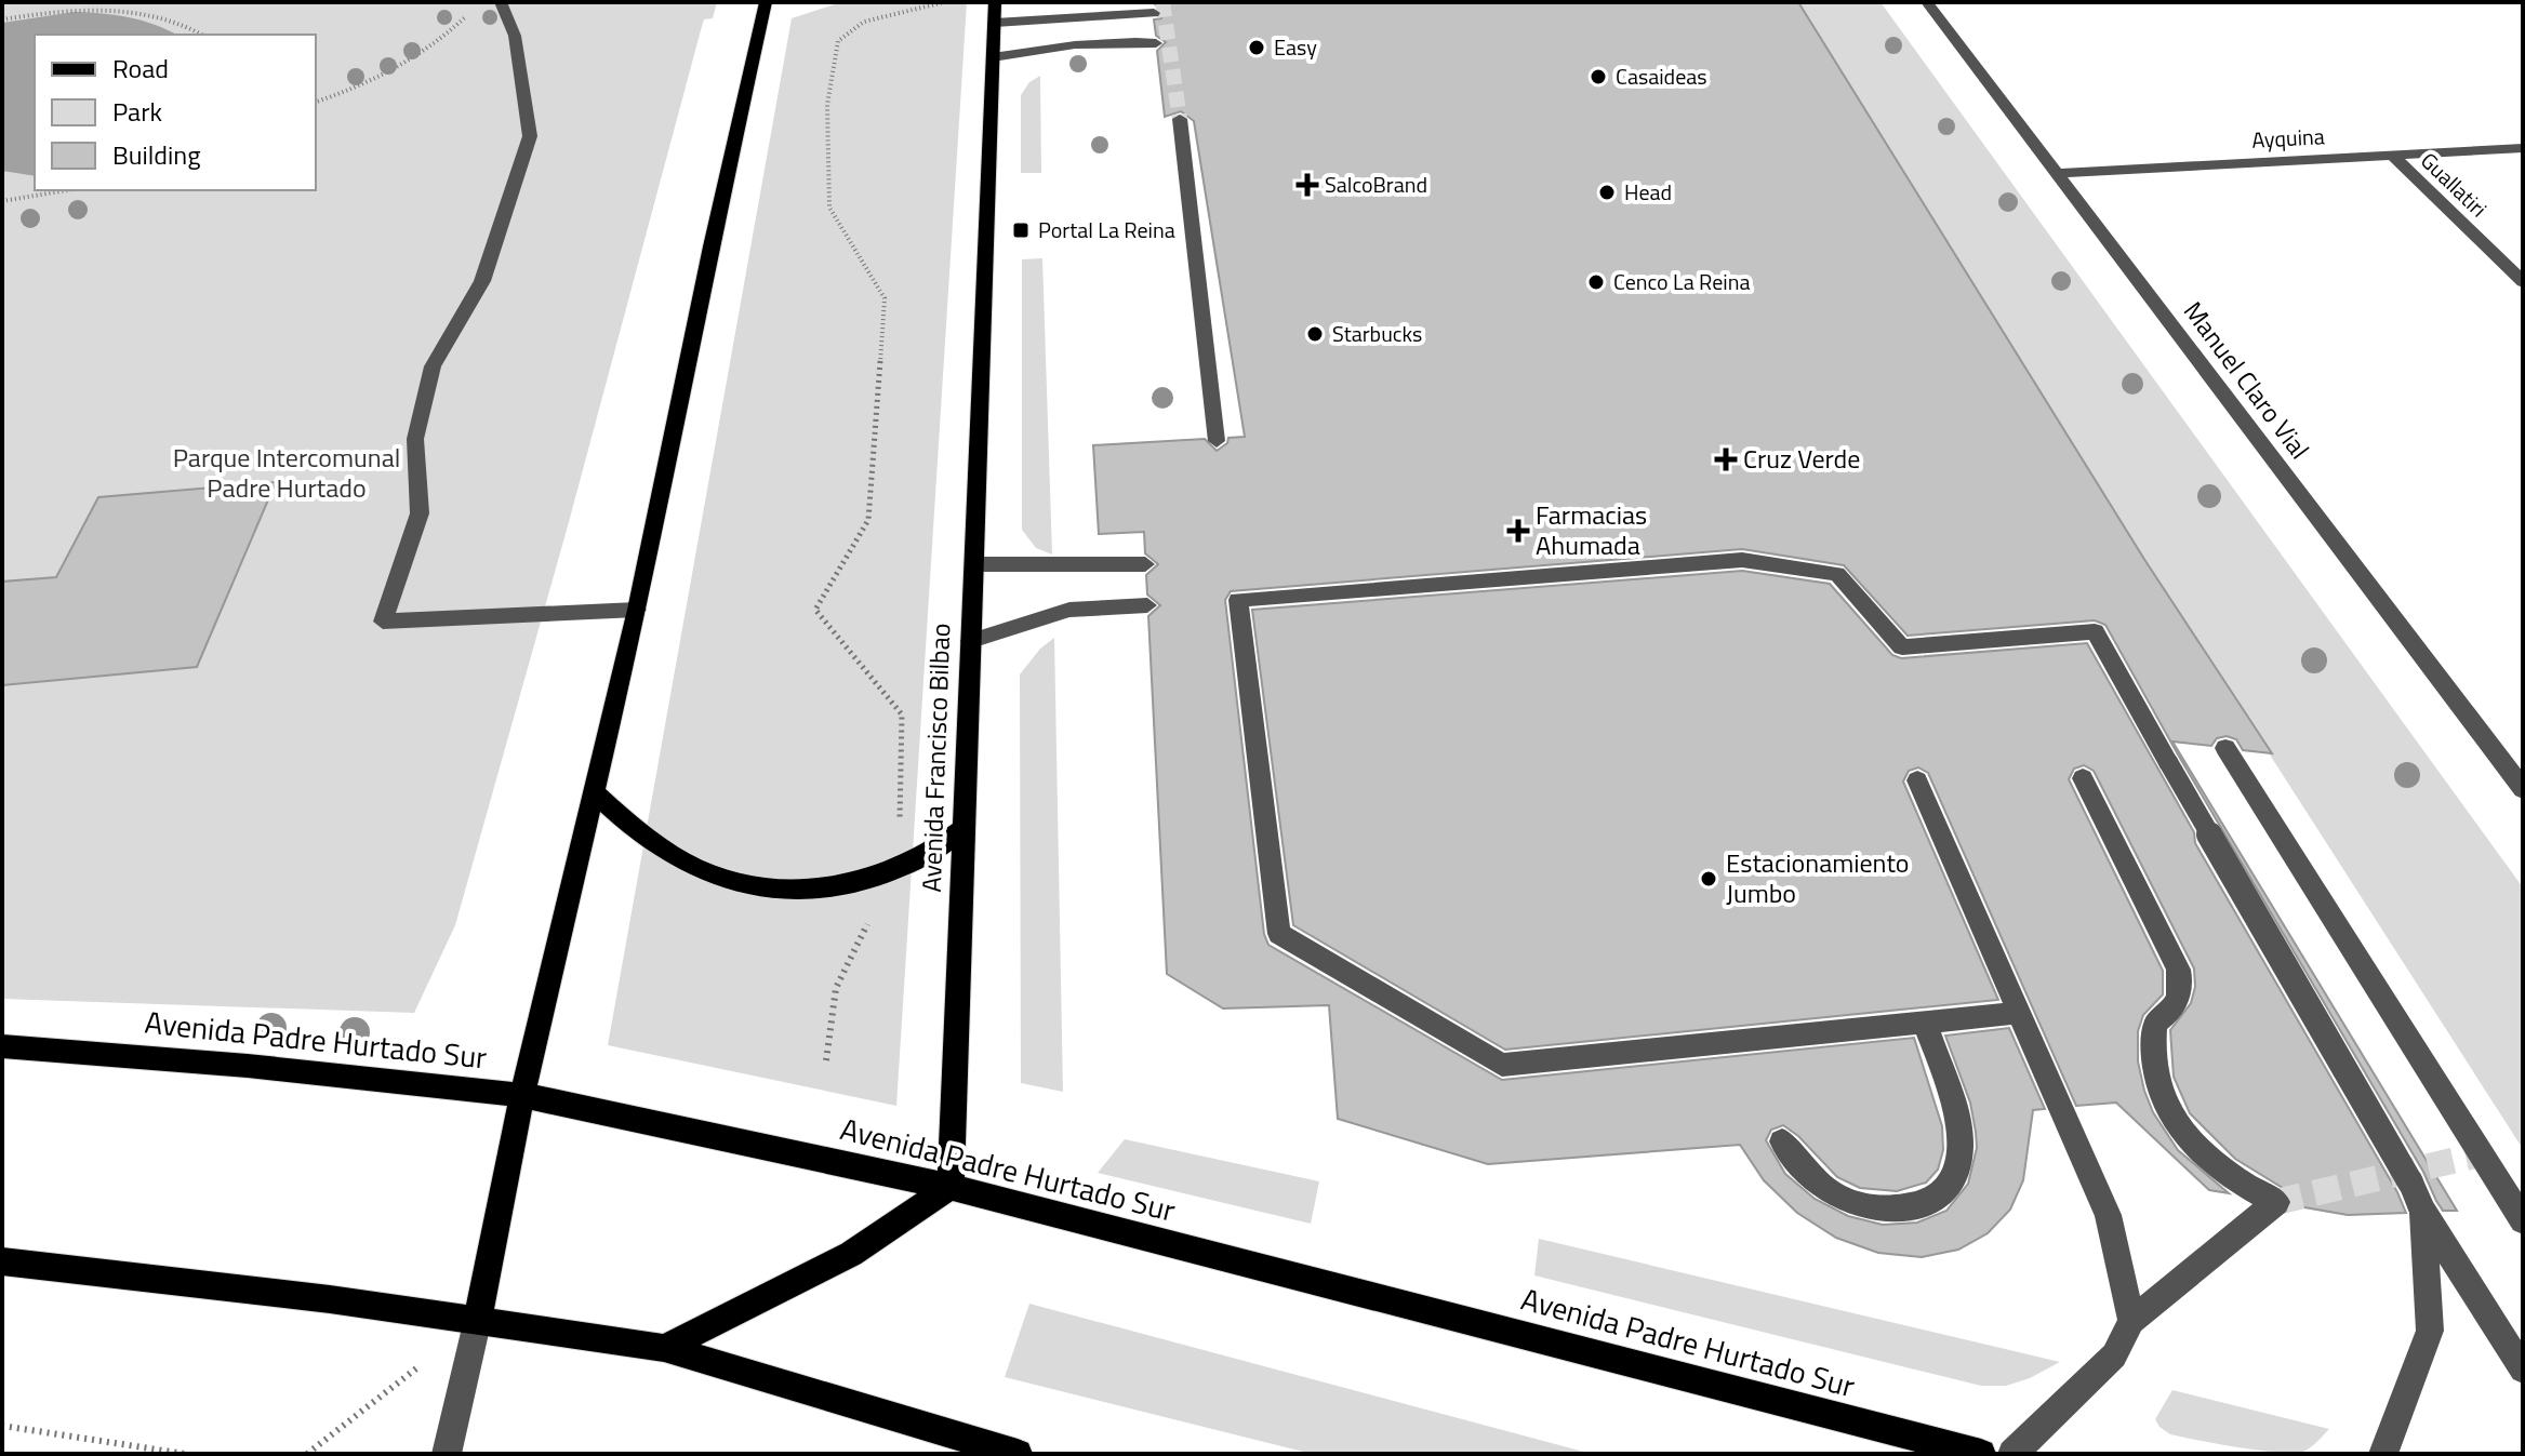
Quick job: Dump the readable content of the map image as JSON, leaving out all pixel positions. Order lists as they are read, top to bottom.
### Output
{
  "streets": {
    "main road": ["Avenida Francisco Bilbao", "Avenida Padre Hurtado Sur"],
    "street": ["Ayquina", "Guallatiri", "Manuel Claro Vial"]
  },
  "crossings": [
    ["Ayquina", "Guallatiri"],
    ["Ayquina", "Manuel Claro Vial"],
    ["Avenida Francisco Bilbao", "Avenida Padre Hurtado Sur"]
  ],
  "parks": ["Parque Intercomunal Padre Hurtado"],
  "places": {
    "other": [
      "Easy",
      "Casaideas",
      "Head",
      "Cenco La Reina",
      "Starbucks",
      "Estacionamiento Jumbo"
    ],
    "health": ["SalcoBrand", "Cruz Verde", "Farmacias Ahumada"],
    "transit": ["Portal La Reina"]
  },
  "legend": ["Road", "Park", "Building"]
}
